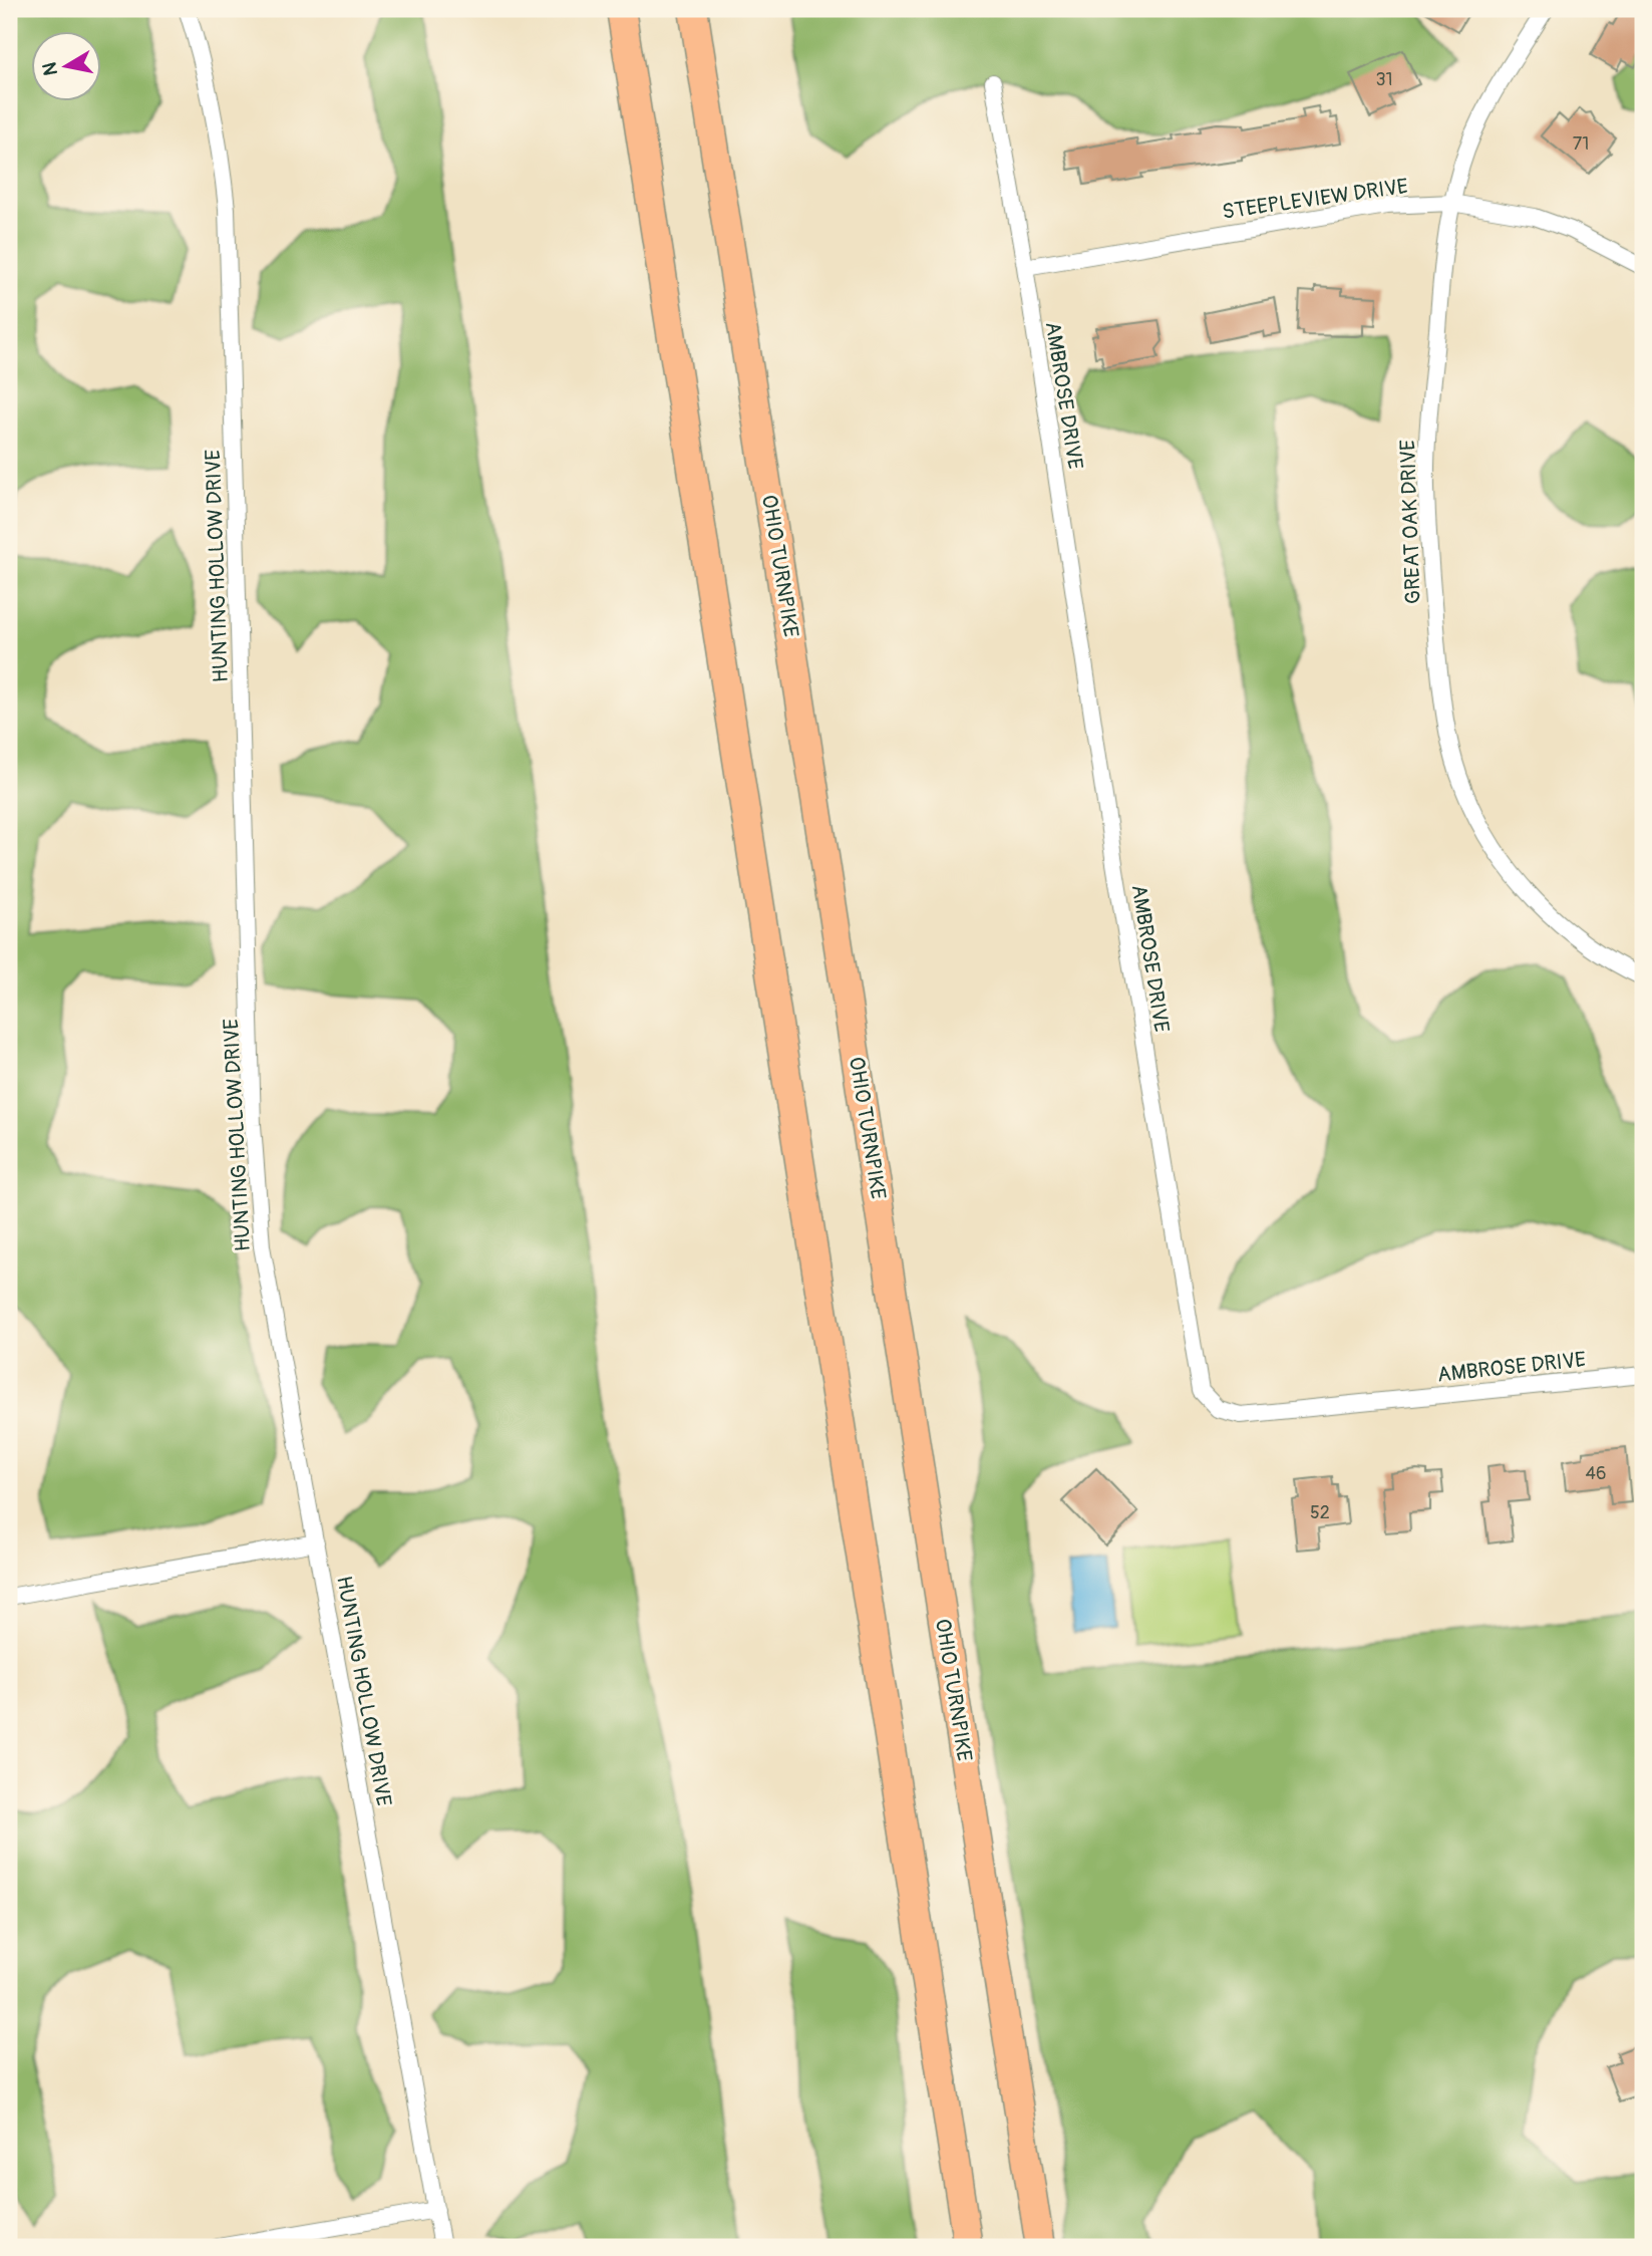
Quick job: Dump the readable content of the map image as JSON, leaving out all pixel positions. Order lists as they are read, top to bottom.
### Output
{
  "streets": {
    "highway": ["OHIO TURNPIKE"],
    "street": [
      "STEEPLEVIEW DRIVE",
      "AMBROSE DRIVE",
      "GREAT OAK DRIVE",
      "HUNTING HOLLOW DRIVE"
    ]
  },
  "crossings": [
    ["STEEPLEVIEW DRIVE", "AMBROSE DRIVE"],
    ["STEEPLEVIEW DRIVE", "GREAT OAK DRIVE"]
  ],
  "house_numbers": [
    "31",
    "71",
    "46",
    "52"
  ],
  "north": "left"
}
